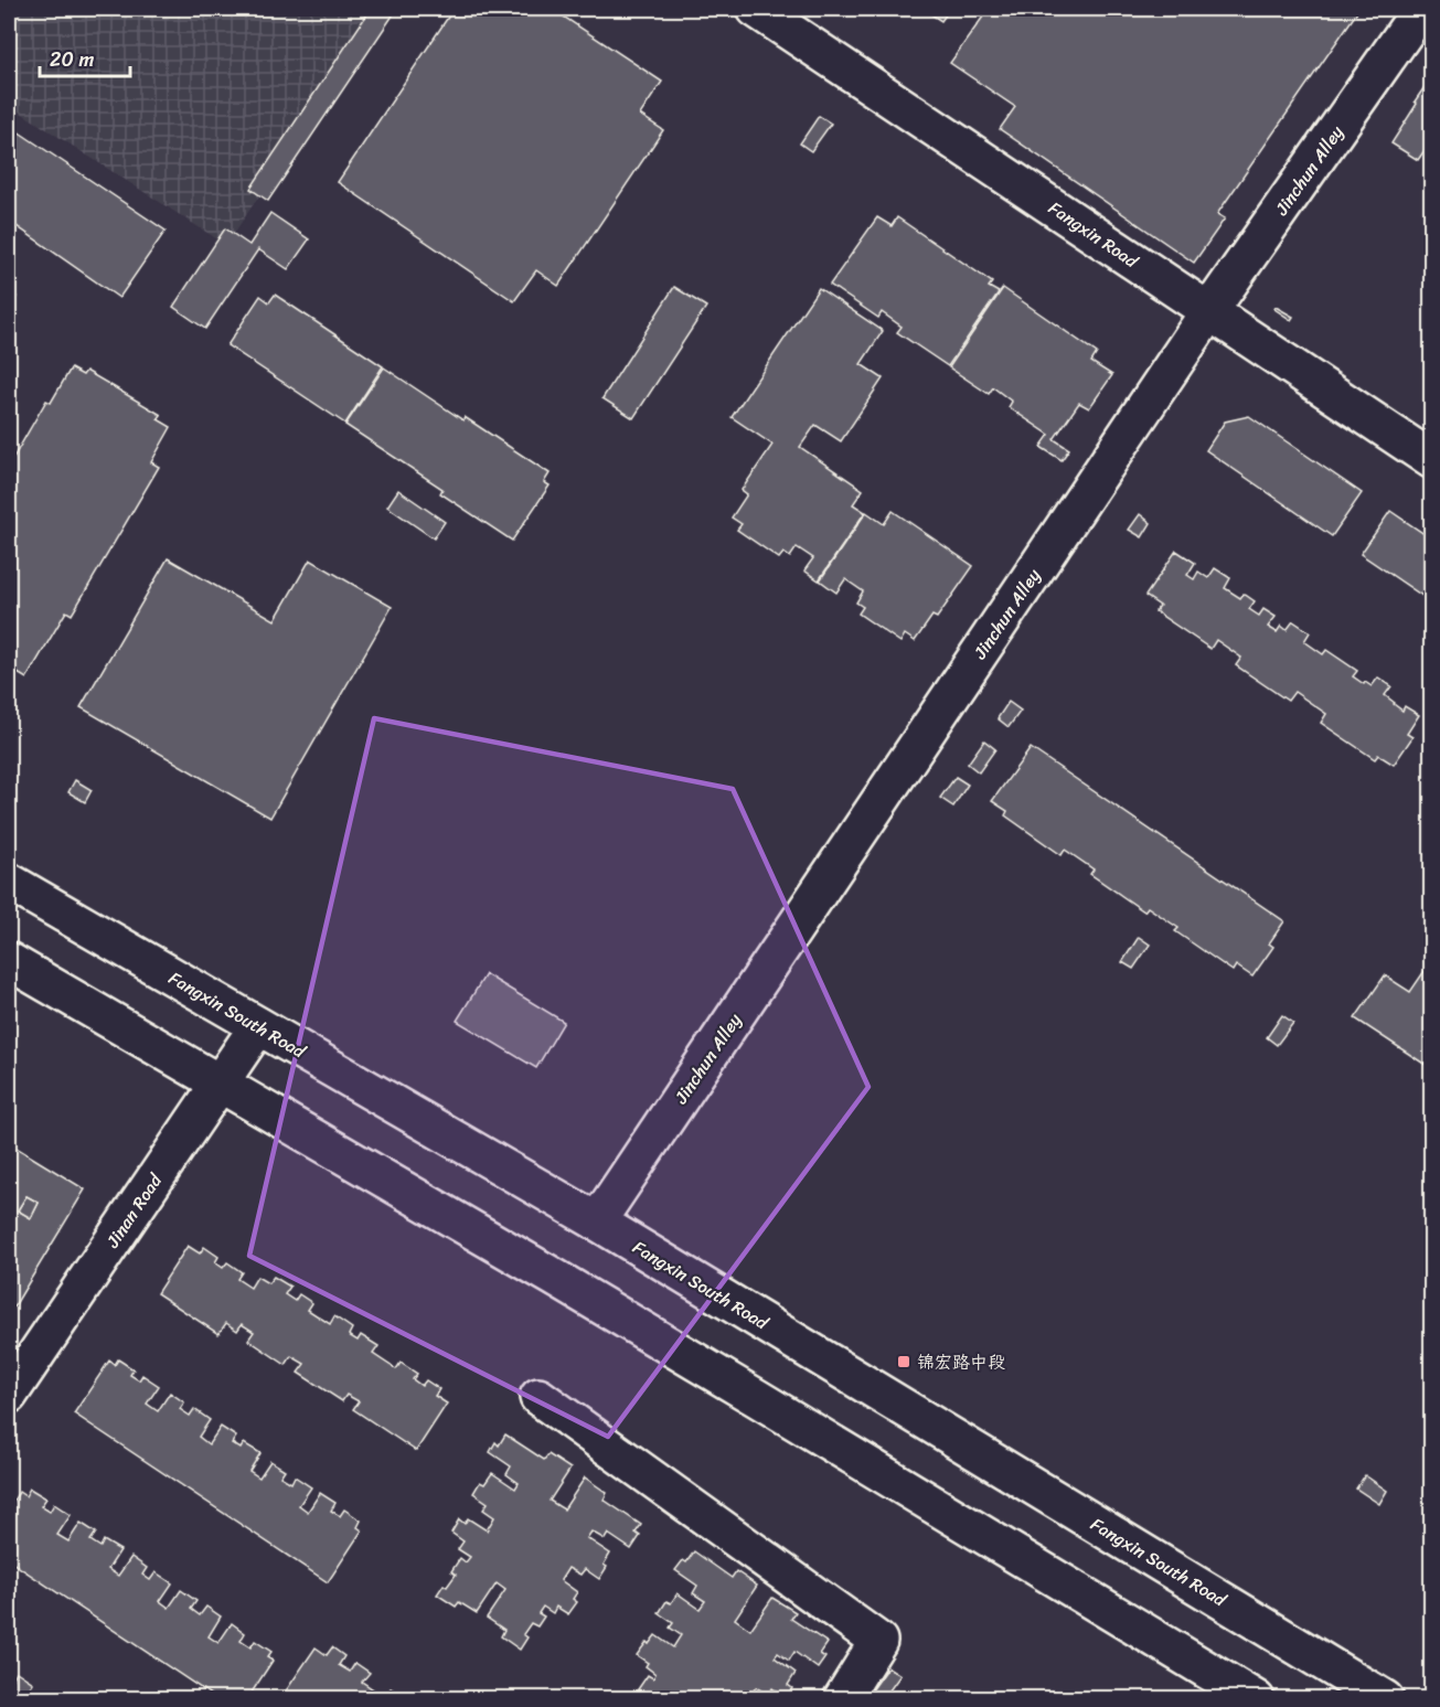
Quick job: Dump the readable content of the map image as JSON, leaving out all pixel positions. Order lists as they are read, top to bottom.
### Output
{
  "streets": {
    "street": [
      "Jinchun Alley",
      "Fangxin Road",
      "Fangxin South Road",
      "Jinan Road"
    ]
  },
  "crossings": [
    ["Jinchun Alley", "Fangxin Road"],
    ["Jinchun Alley", "Fangxin South Road"],
    ["Fangxin South Road", "Jinan Road"]
  ],
  "places": {
    "transit": ["锦宏路中段"]
  },
  "scale_bar": "20 m"
}
